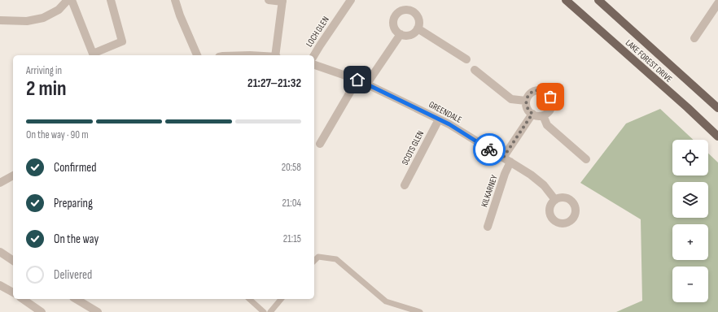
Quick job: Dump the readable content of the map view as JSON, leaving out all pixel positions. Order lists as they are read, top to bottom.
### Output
{
  "streets": {
    "main road": ["LAKE FOREST DRIVE"],
    "street": [
      "LOCH GLEN",
      "GREENDALE",
      "SCOTS GLEN",
      "KILKARNEY"
    ]
  },
  "crossings": [
    ["GREENDALE", "SCOTS GLEN"],
    ["GREENDALE", "KILKARNEY"]
  ],
  "page": {
    "heading": ["2 min", "Arriving in", "21:27–21:32"],
    "bar": "On the way · 90 m",
    "map_buttons": ["+", "−"],
    "list": [
      ["Confirmed", "20:58"],
      ["Preparing", "21:04"],
      ["On the way", "21:15"],
      "Delivered"
    ]
  }
}
